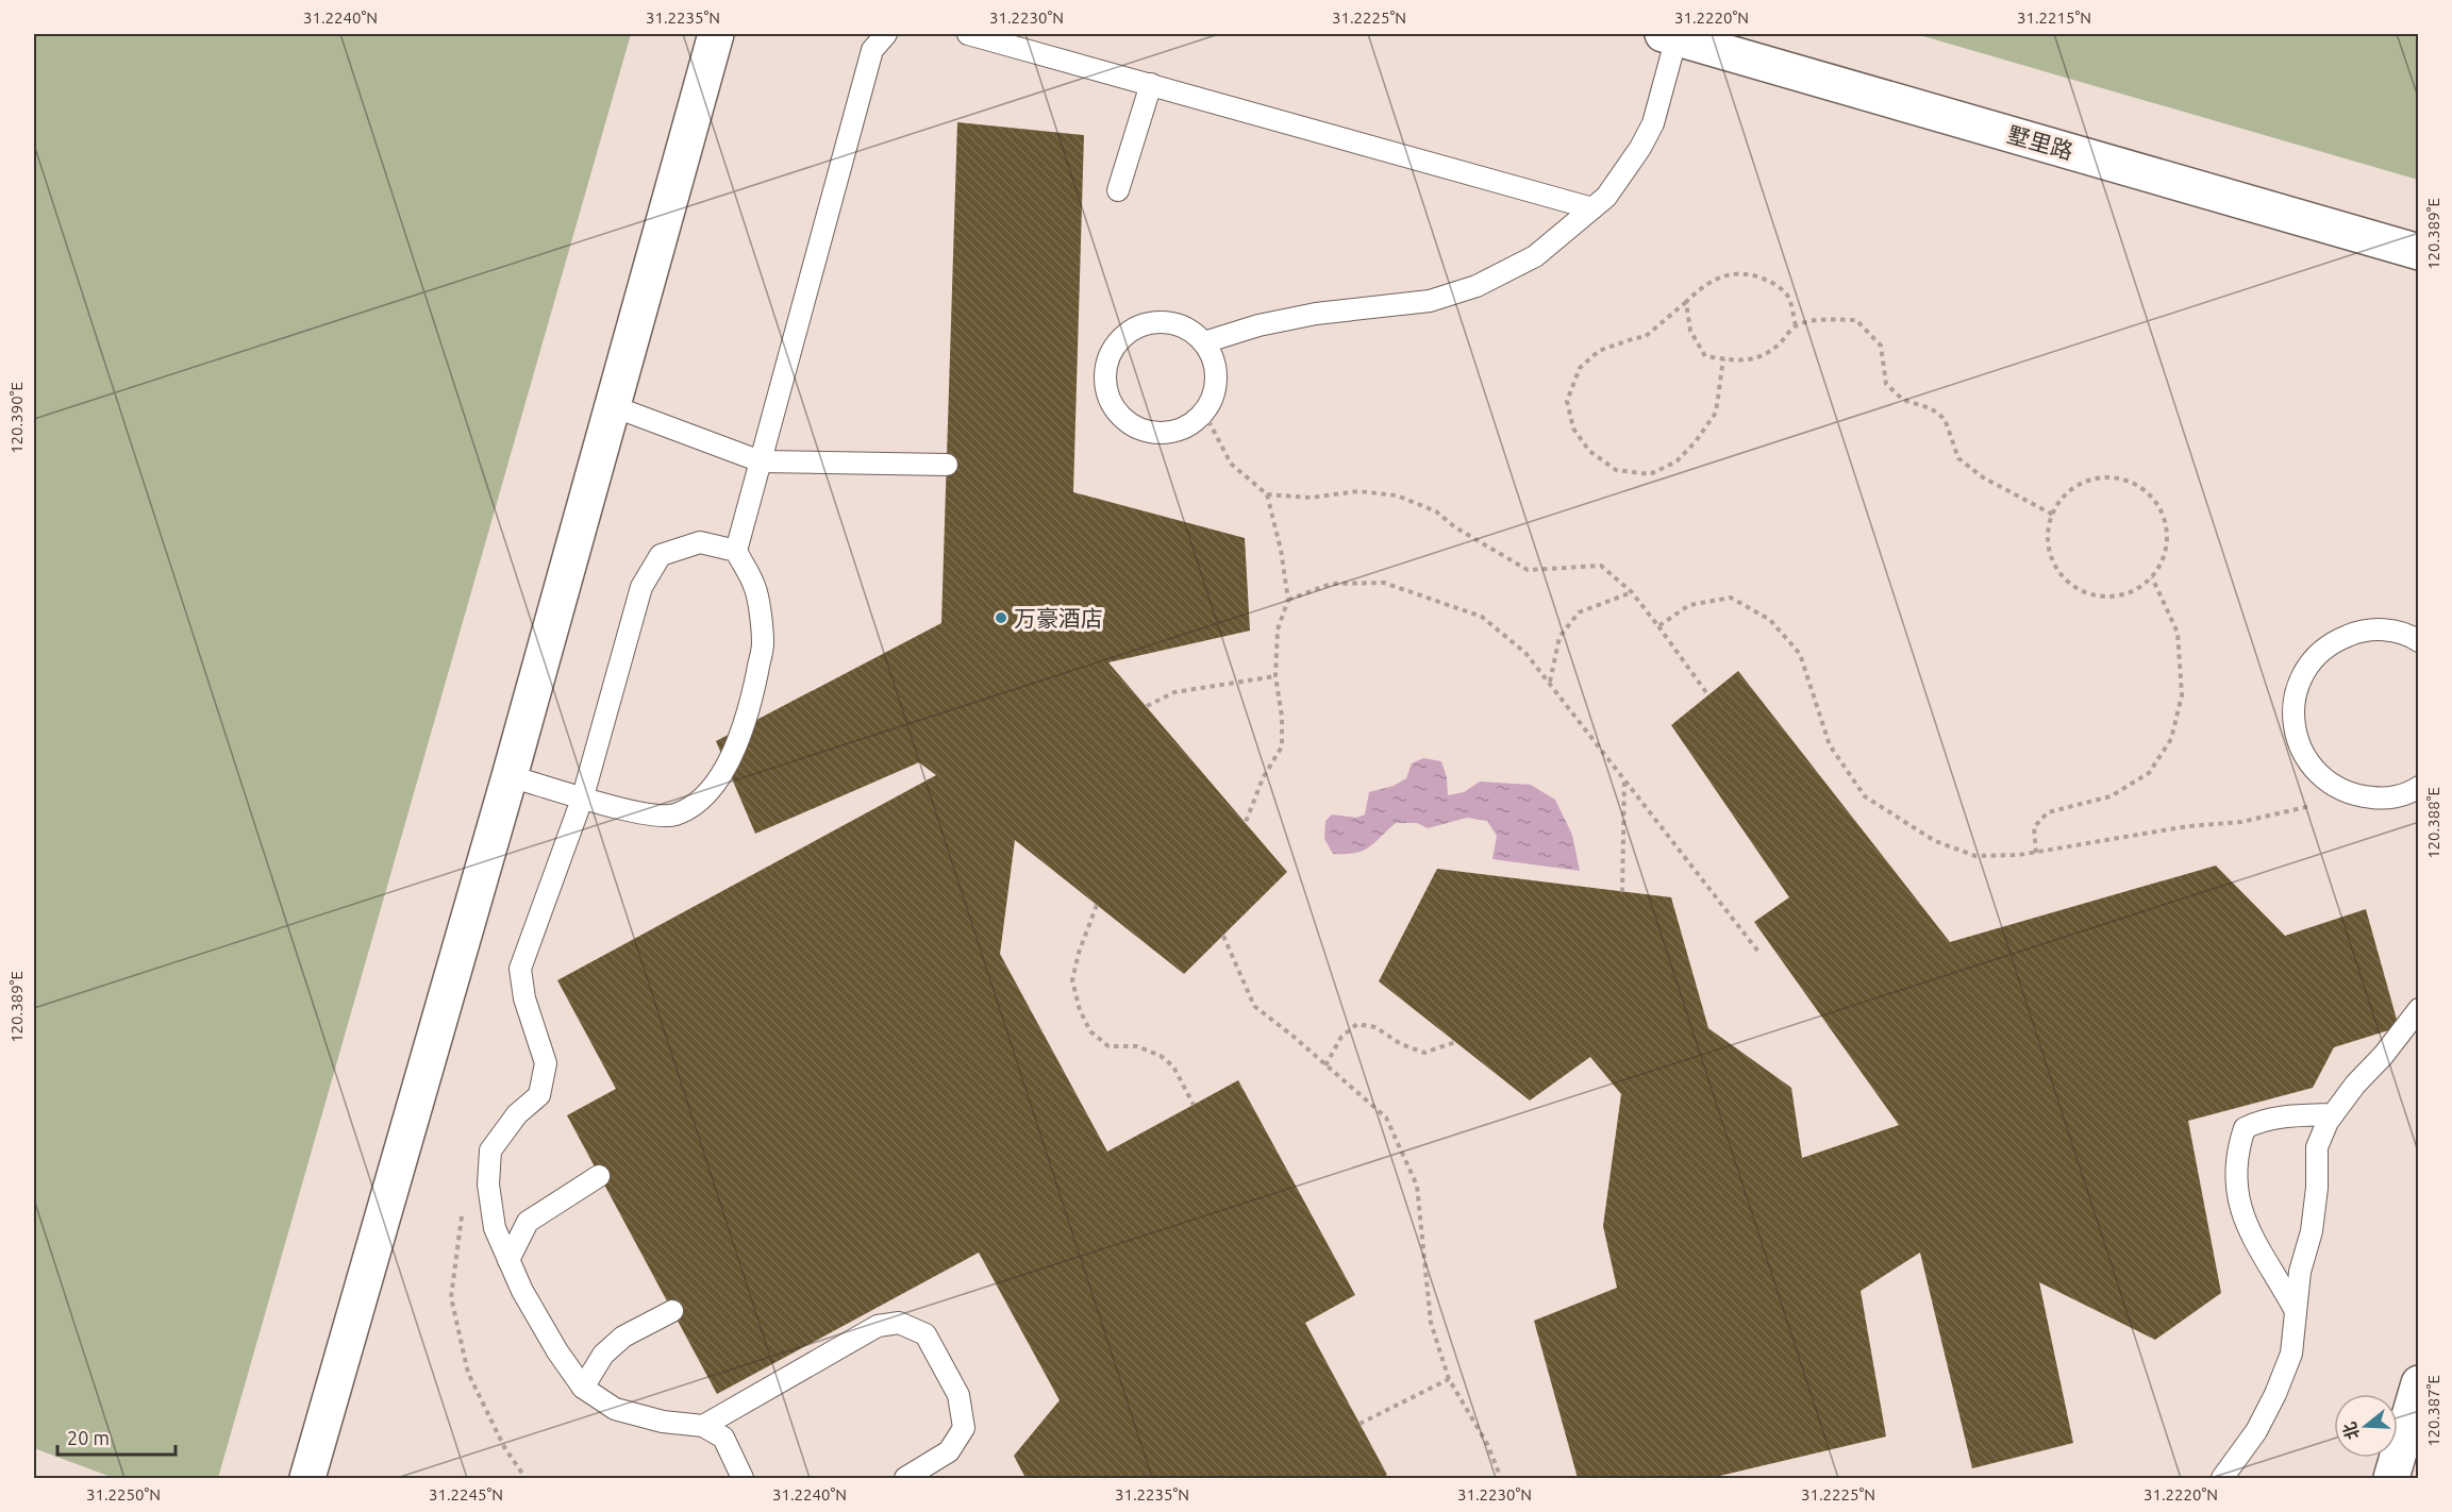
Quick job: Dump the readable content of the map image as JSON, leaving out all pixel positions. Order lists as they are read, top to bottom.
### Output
{
  "streets": {
    "street": ["墅里路"]
  },
  "places": ["万豪酒店"],
  "scale_bar": "20 m",
  "north": "left",
  "coordinates": [
    "31.2240°N",
    "31.2235°N",
    "31.2230°N",
    "31.2225°N",
    "31.2220°N",
    "31.2215°N",
    "120.389°E",
    "120.390°E",
    "120.388°E",
    "120.387°E",
    "31.2250°N",
    "31.2245°N"
  ]
}
